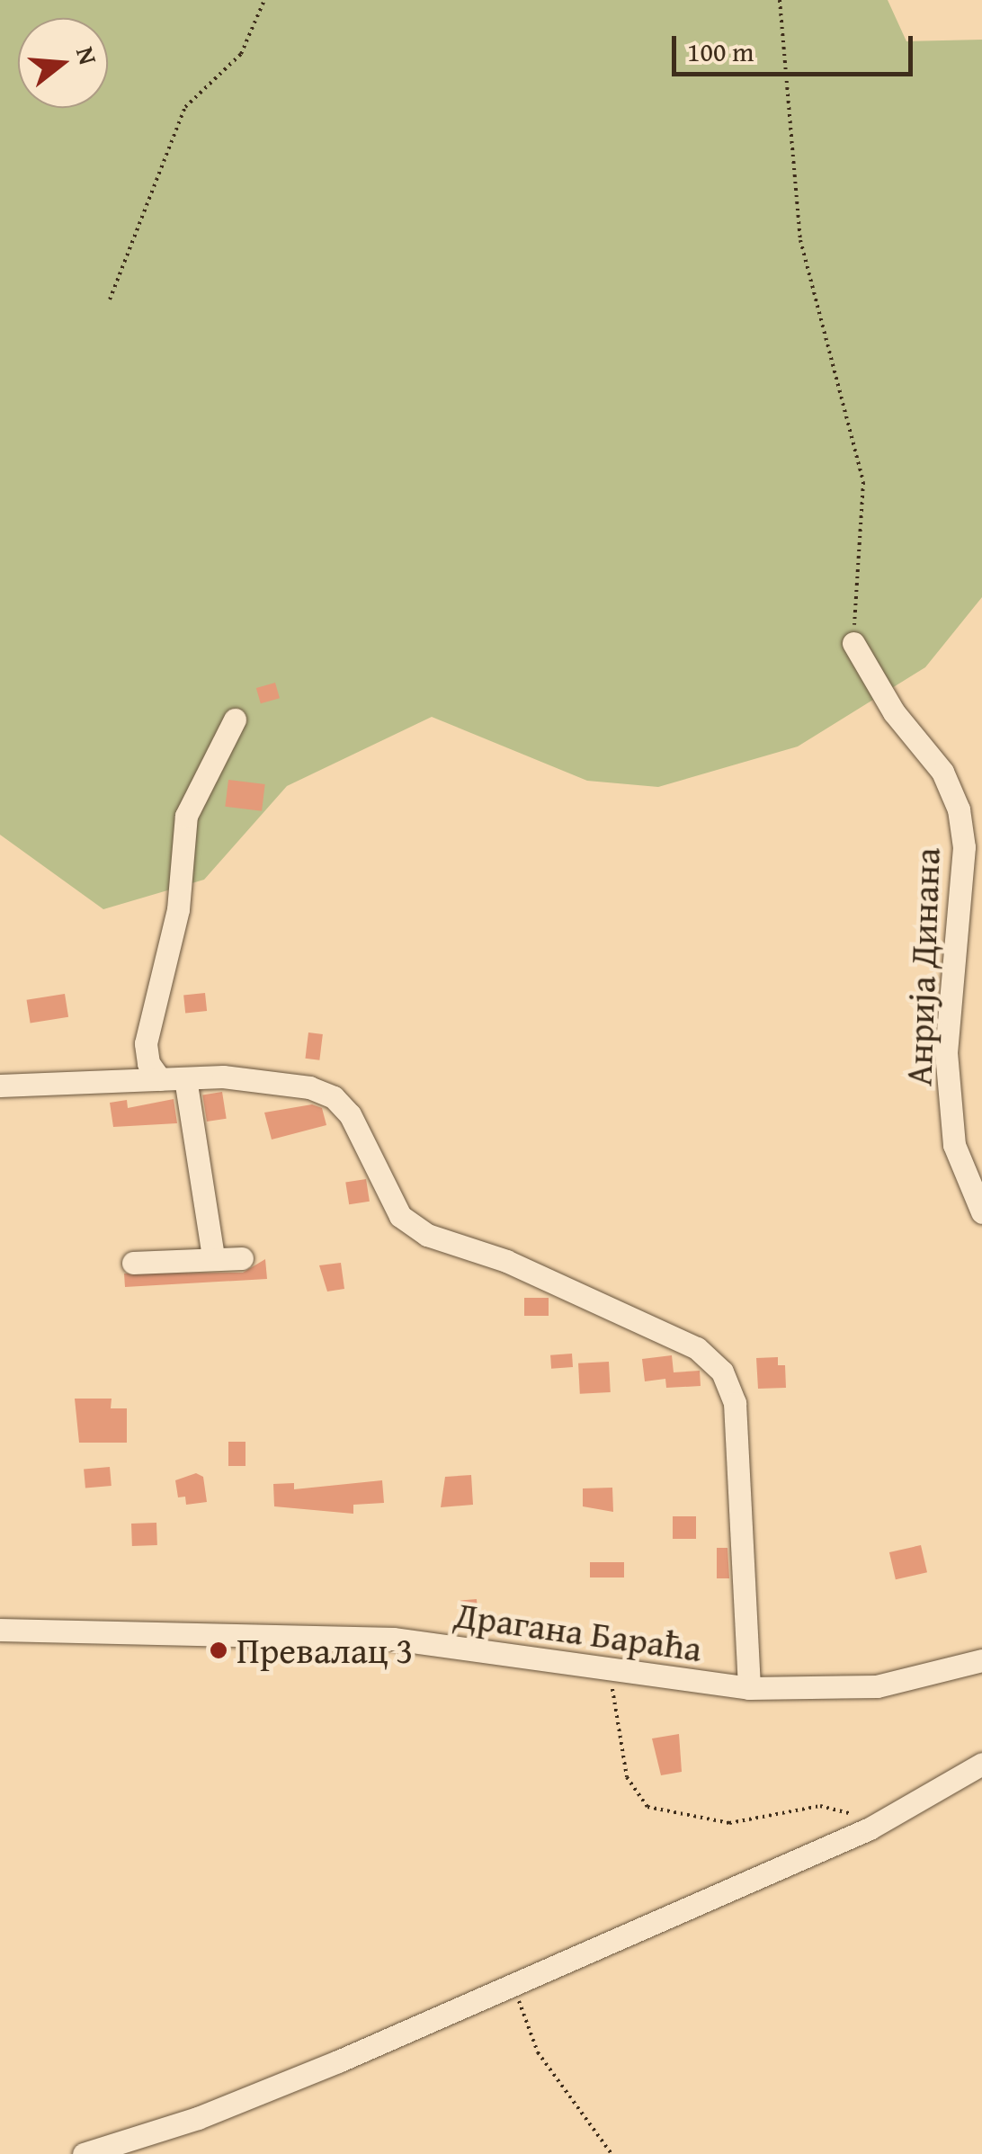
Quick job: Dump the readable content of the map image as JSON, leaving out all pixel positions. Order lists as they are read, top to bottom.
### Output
{
  "streets": {
    "street": ["Анрија Динана", "Драгана Бараћа"]
  },
  "places": ["Превалац 3"],
  "scale_bar": "100 m",
  "north": "right"
}
